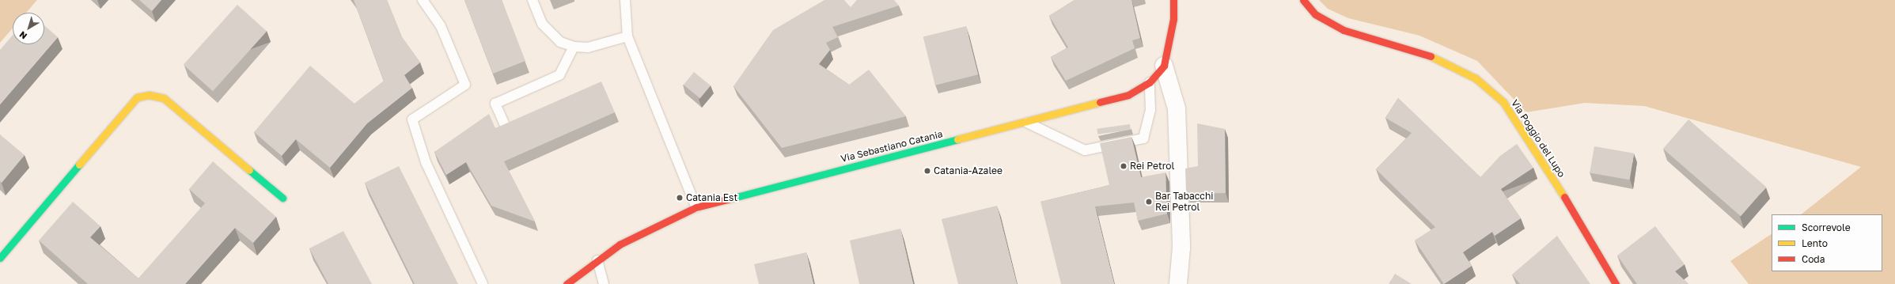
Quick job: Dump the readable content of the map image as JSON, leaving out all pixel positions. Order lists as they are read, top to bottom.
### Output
{
  "streets": {
    "street": ["Via Poggio del Lupo", "Via Sebastiano Catania"]
  },
  "places": [
    "Rei Petrol",
    "Catania-Azalee",
    "Catania Est",
    "Bar Tabacchi Rei Petrol"
  ],
  "legend": ["Scorrevole", "Lento", "Coda"],
  "north": "bottom left"
}
